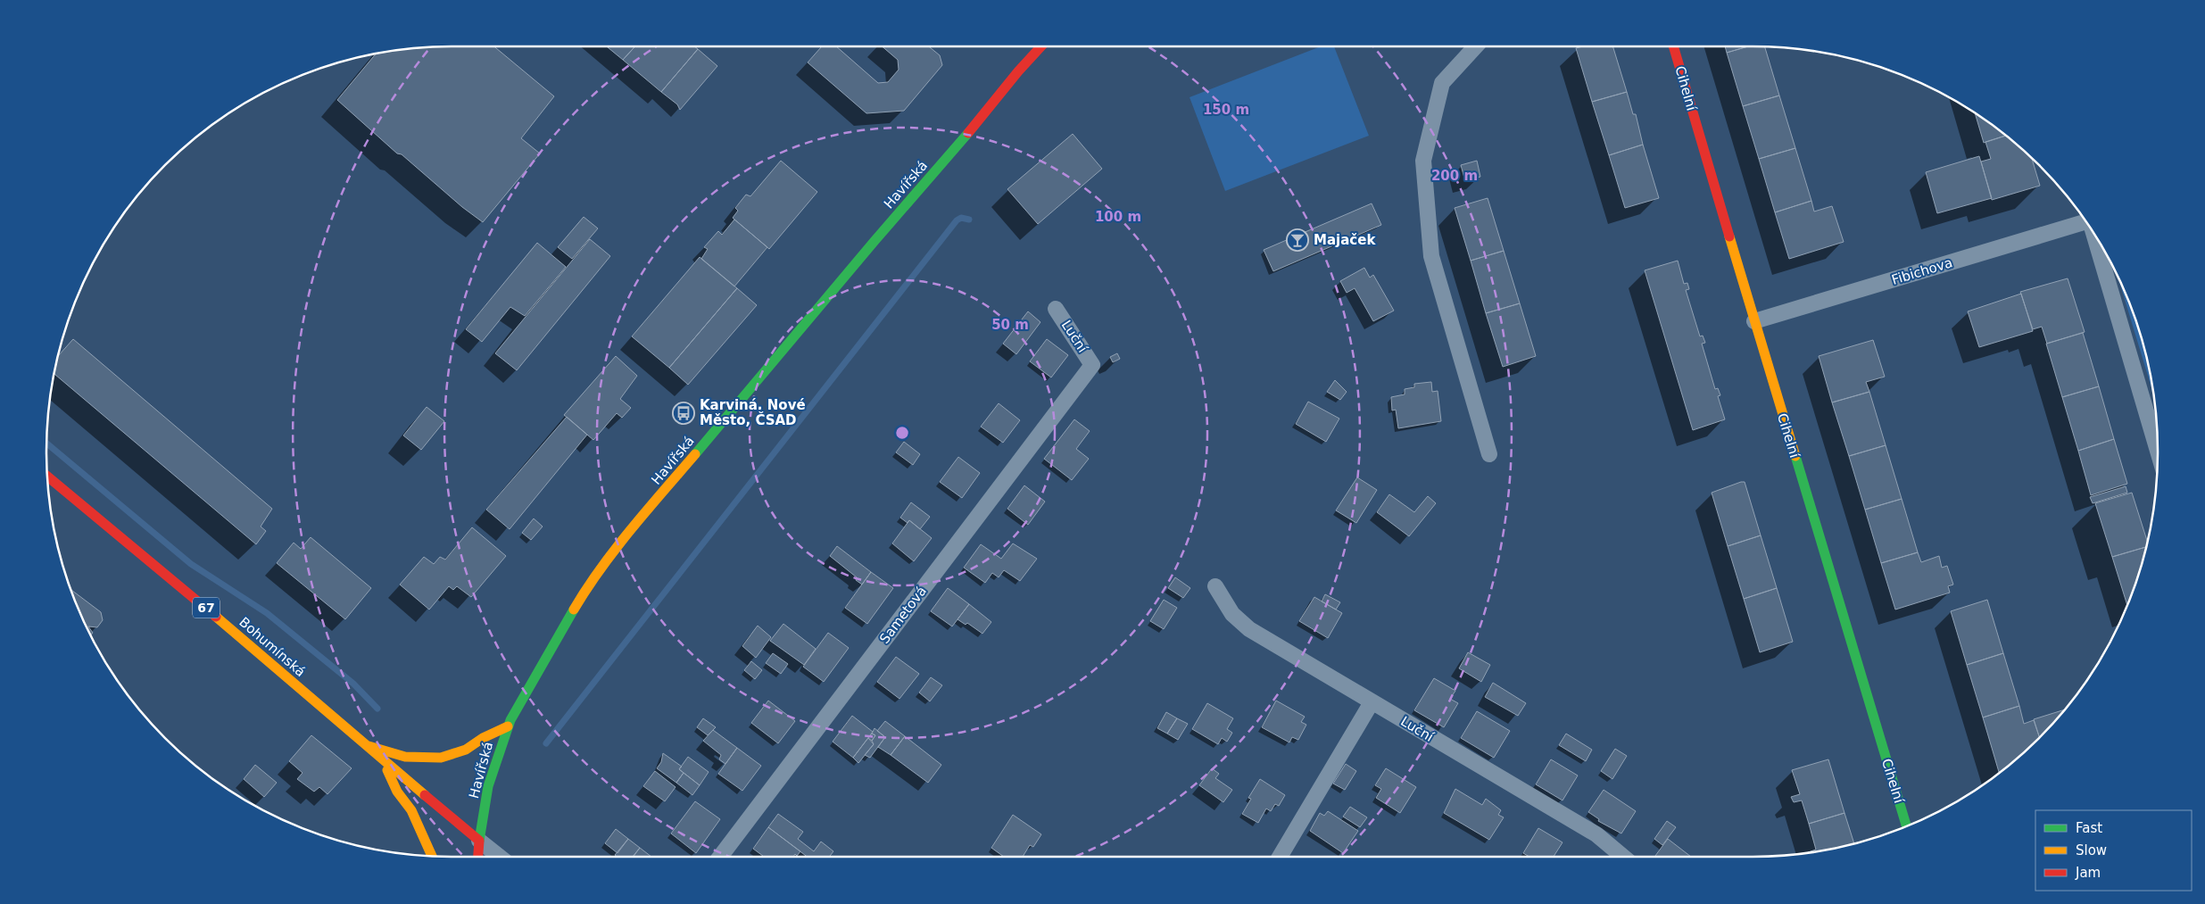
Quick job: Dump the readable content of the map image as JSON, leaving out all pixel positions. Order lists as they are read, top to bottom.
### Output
{
  "streets": {
    "street": [
      "Cihelní",
      "Havířská",
      "Fibichova",
      "Luční",
      "67",
      "Sametová",
      "Bohumínská"
    ]
  },
  "crossings": [
    ["Cihelní", "Fibichova"],
    ["Havířská", "Bohumínská"],
    ["Luční", "Sametová"]
  ],
  "places": {
    "bar": ["Majaček"],
    "bus stop": ["Karviná, Nové Město, ČSAD"]
  },
  "legend": ["Fast", "Slow", "Jam"],
  "rings": [
    "150 m",
    "200 m",
    "100 m",
    "50 m"
  ]
}
